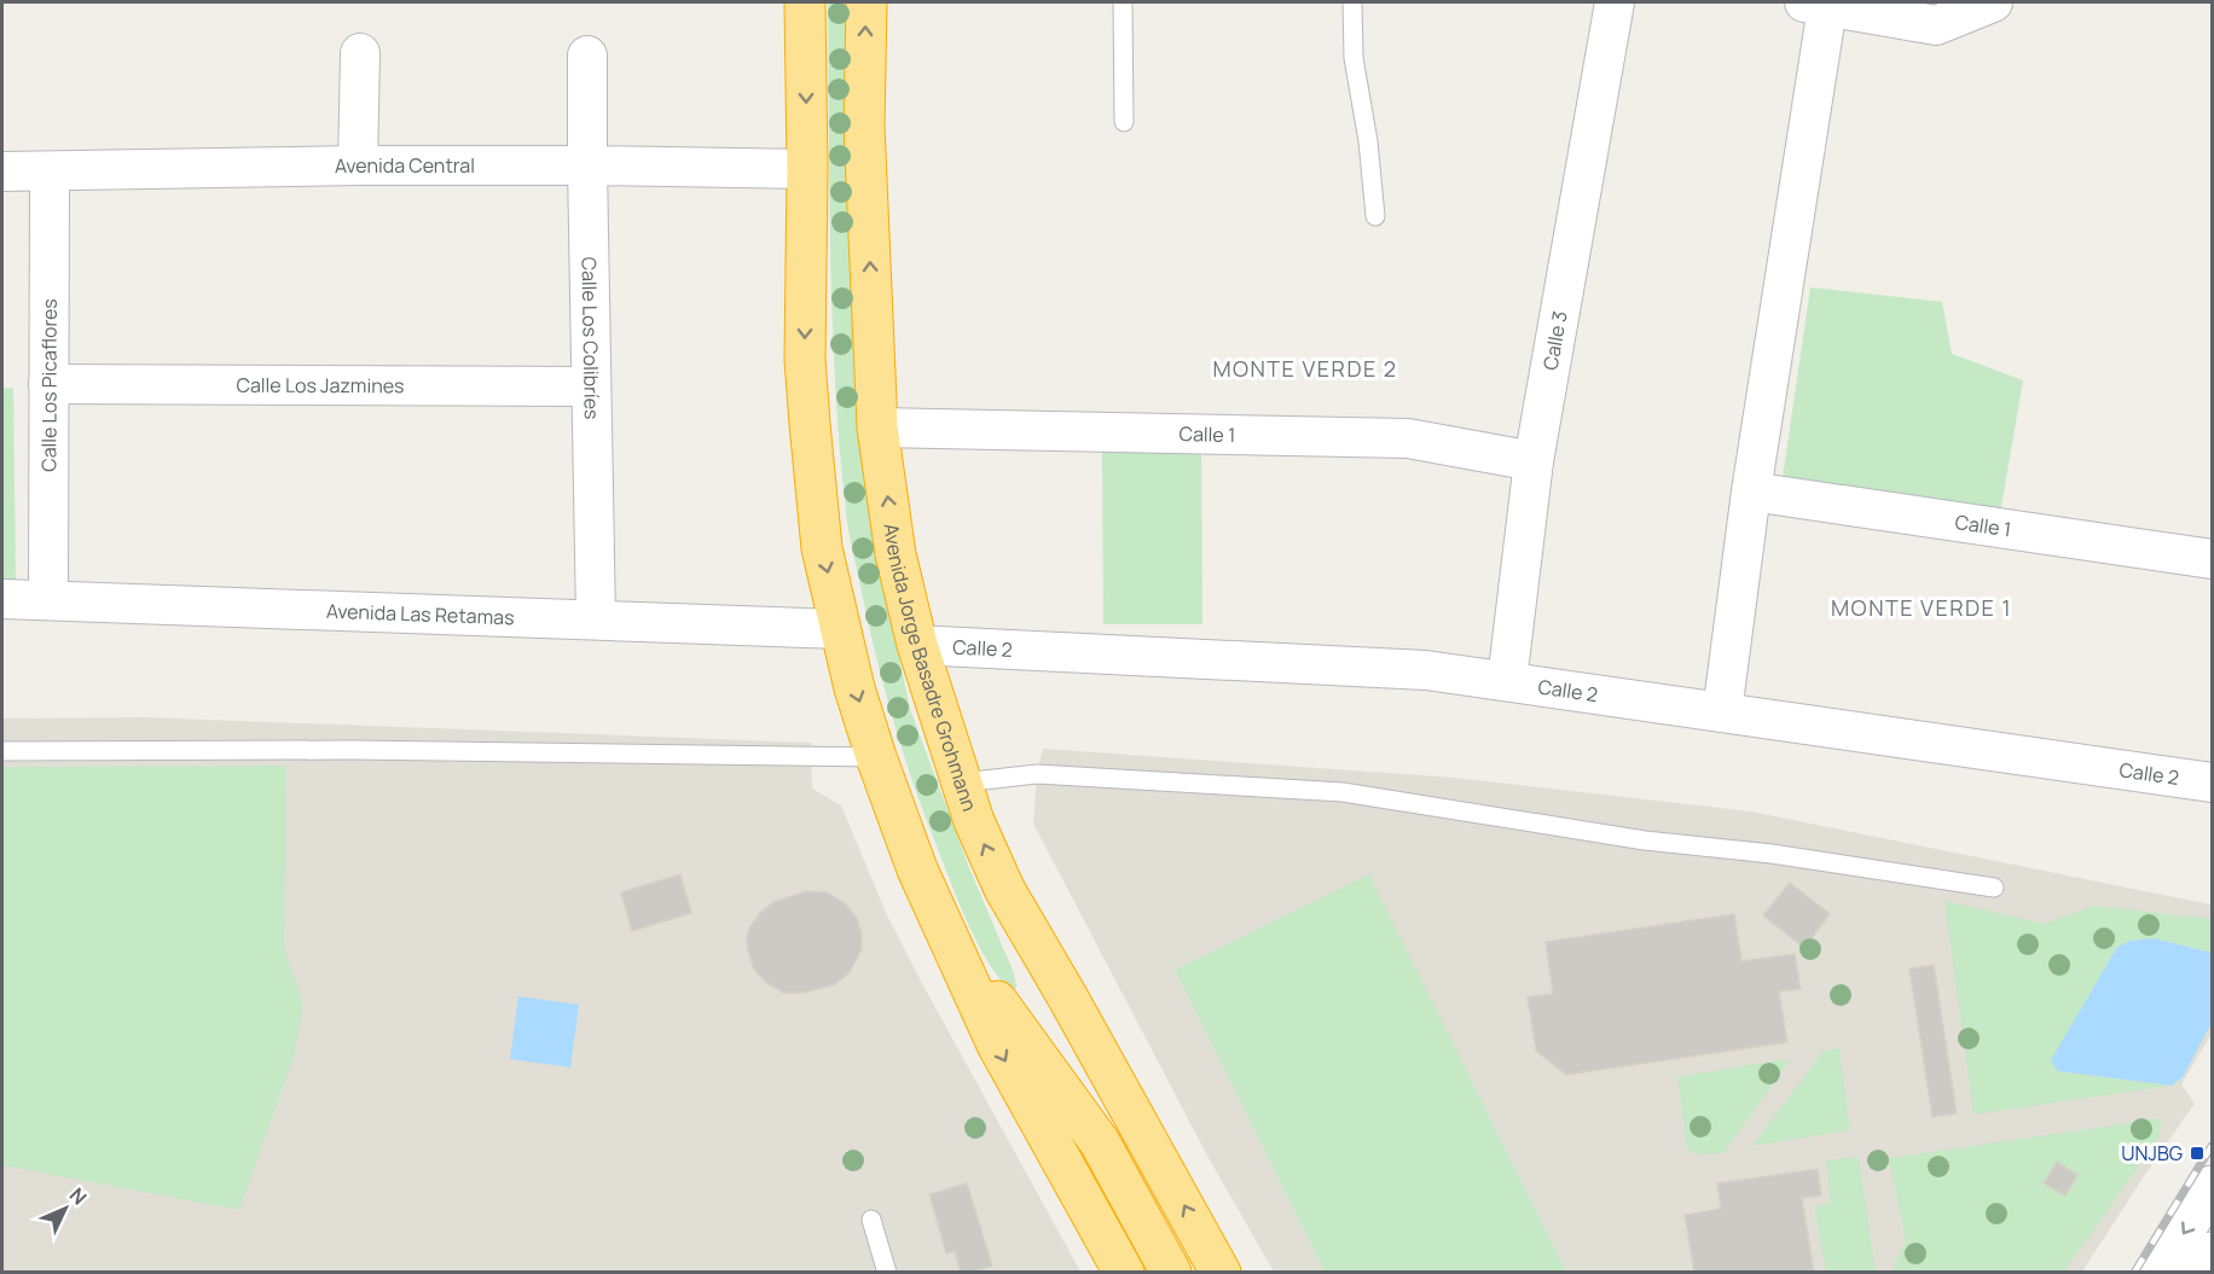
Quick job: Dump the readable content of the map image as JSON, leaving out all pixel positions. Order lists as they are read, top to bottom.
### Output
{
  "streets": {
    "highway": ["Avenida Jorge Basadre Grohmann"],
    "street": [
      "Avenida Central",
      "Calle Los Colibríes",
      "Calle 3",
      "Calle Los Picaflores",
      "Calle Los Jazmines",
      "Calle 1",
      "Avenida Las Retamas",
      "Calle 2"
    ]
  },
  "crossings": [
    ["Avenida Central", "Calle Los Colibríes"],
    ["Avenida Central", "Calle Los Picaflores"],
    ["Calle Los Colibríes", "Calle Los Jazmines"],
    ["Calle Los Colibríes", "Avenida Las Retamas"],
    ["Calle 3", "Calle 1"],
    ["Calle 3", "Calle 2"],
    ["Calle Los Picaflores", "Calle Los Jazmines"],
    ["Calle Los Picaflores", "Avenida Las Retamas"],
    ["Calle 1", "Avenida Jorge Basadre Grohmann"],
    ["Calle 2", "Avenida Jorge Basadre Grohmann"]
  ],
  "districts": ["MONTE VERDE 2", "MONTE VERDE 1"],
  "places": {
    "transit": ["UNJBG"]
  },
  "north": "top right"
}
